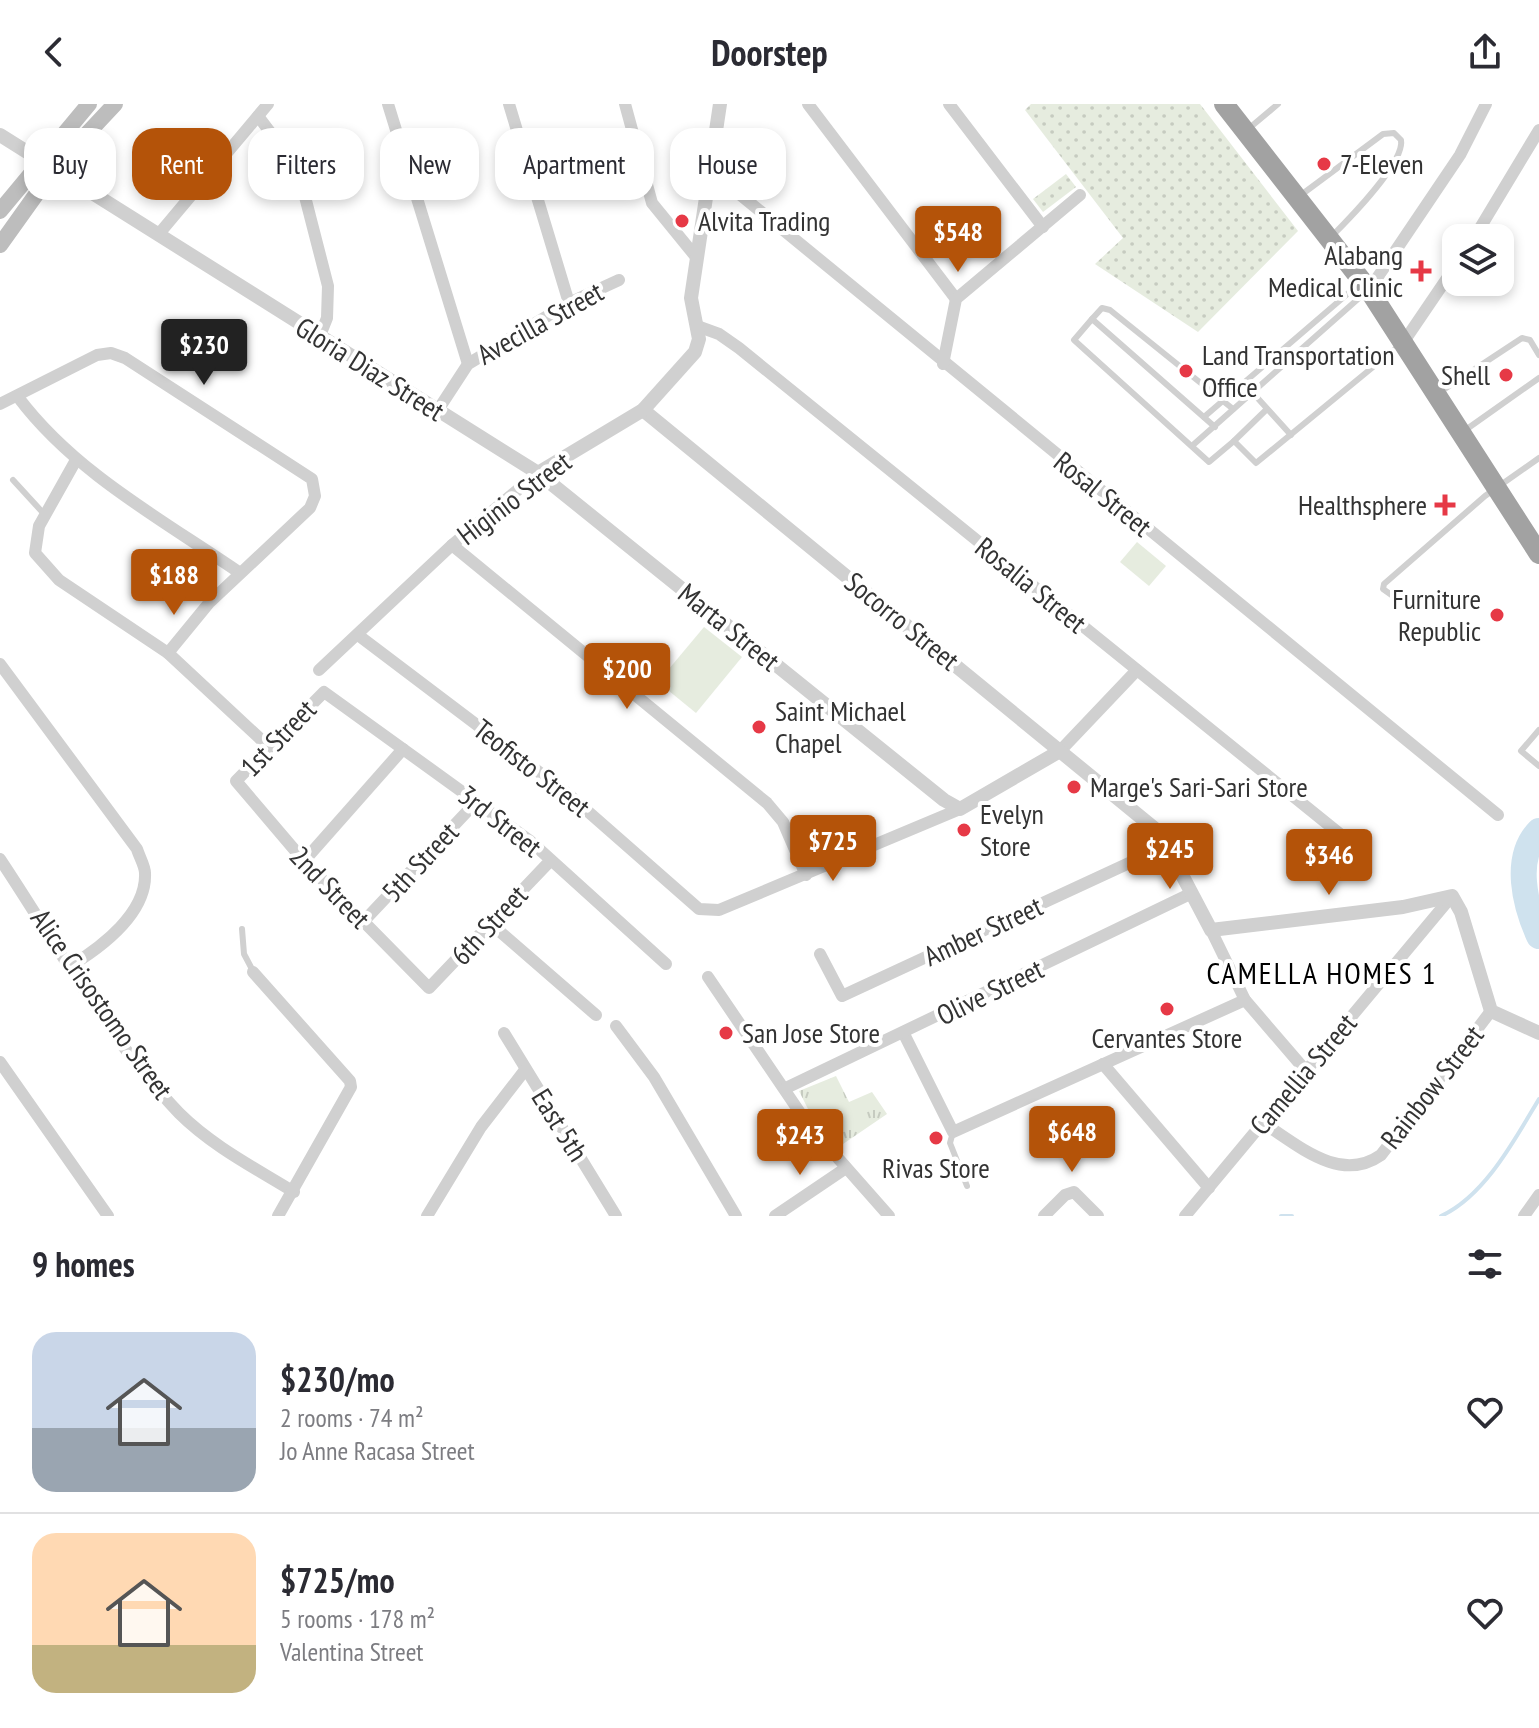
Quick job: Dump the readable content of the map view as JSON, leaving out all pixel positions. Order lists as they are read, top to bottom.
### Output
{
  "streets": {
    "street": [
      "Avecilla Street",
      "Gloria Diaz Street",
      "Rosal Street",
      "Higinio Street",
      "Rosalia Street",
      "Socorro Street",
      "Marta Street",
      "1st Street",
      "Teofisto Street",
      "3rd Street",
      "5th Street",
      "2nd Street",
      "6th Street",
      "Amber Street",
      "Olive Street",
      "Alice Crisostomo Street",
      "Camellia Street",
      "Rainbow Street",
      "East 5th"
    ]
  },
  "crossings": [
    ["Avecilla Street", "Gloria Diaz Street"],
    ["Gloria Diaz Street", "Higinio Street"],
    ["Gloria Diaz Street", "Marta Street"],
    ["Higinio Street", "Rosalia Street"],
    ["Higinio Street", "Socorro Street"],
    ["Higinio Street", "Marta Street"],
    ["Higinio Street", "Teofisto Street"],
    ["Socorro Street", "Amber Street"],
    ["1st Street", "3rd Street"],
    ["1st Street", "2nd Street"],
    ["3rd Street", "5th Street"],
    ["3rd Street", "6th Street"],
    ["5th Street", "2nd Street"],
    ["2nd Street", "6th Street"],
    ["Camellia Street", "Rainbow Street"]
  ],
  "districts": ["CAMELLA HOMES 1"],
  "places": {
    "other": [
      "7-Eleven",
      "Alvita Trading",
      "Land Transportation Office",
      "Shell",
      "Furniture Republic",
      "Saint Michael Chapel",
      "Marge's Sari-Sari Store",
      "Evelyn Store",
      "Cervantes Store",
      "San Jose Store",
      "Rivas Store"
    ],
    "health": ["Alabang Medical Clinic", "Healthsphere"]
  },
  "page": {
    "header": "Doorstep",
    "chip": [
      "Buy",
      "Rent",
      "Filters",
      "New",
      "Apartment",
      "House"
    ],
    "price": [
      "$548",
      "$230",
      "$188",
      "$200",
      "$725",
      "$245",
      "$346",
      "$648",
      "$243"
    ],
    "heading": "9 homes",
    "list": [
      {
        "name": "$230/mo",
        "note": "2 rooms · 74 m² · Jo Anne Racasa Street"
      },
      {
        "name": "$725/mo",
        "note": "5 rooms · 178 m² · Valentina Street"
      }
    ]
  }
}
